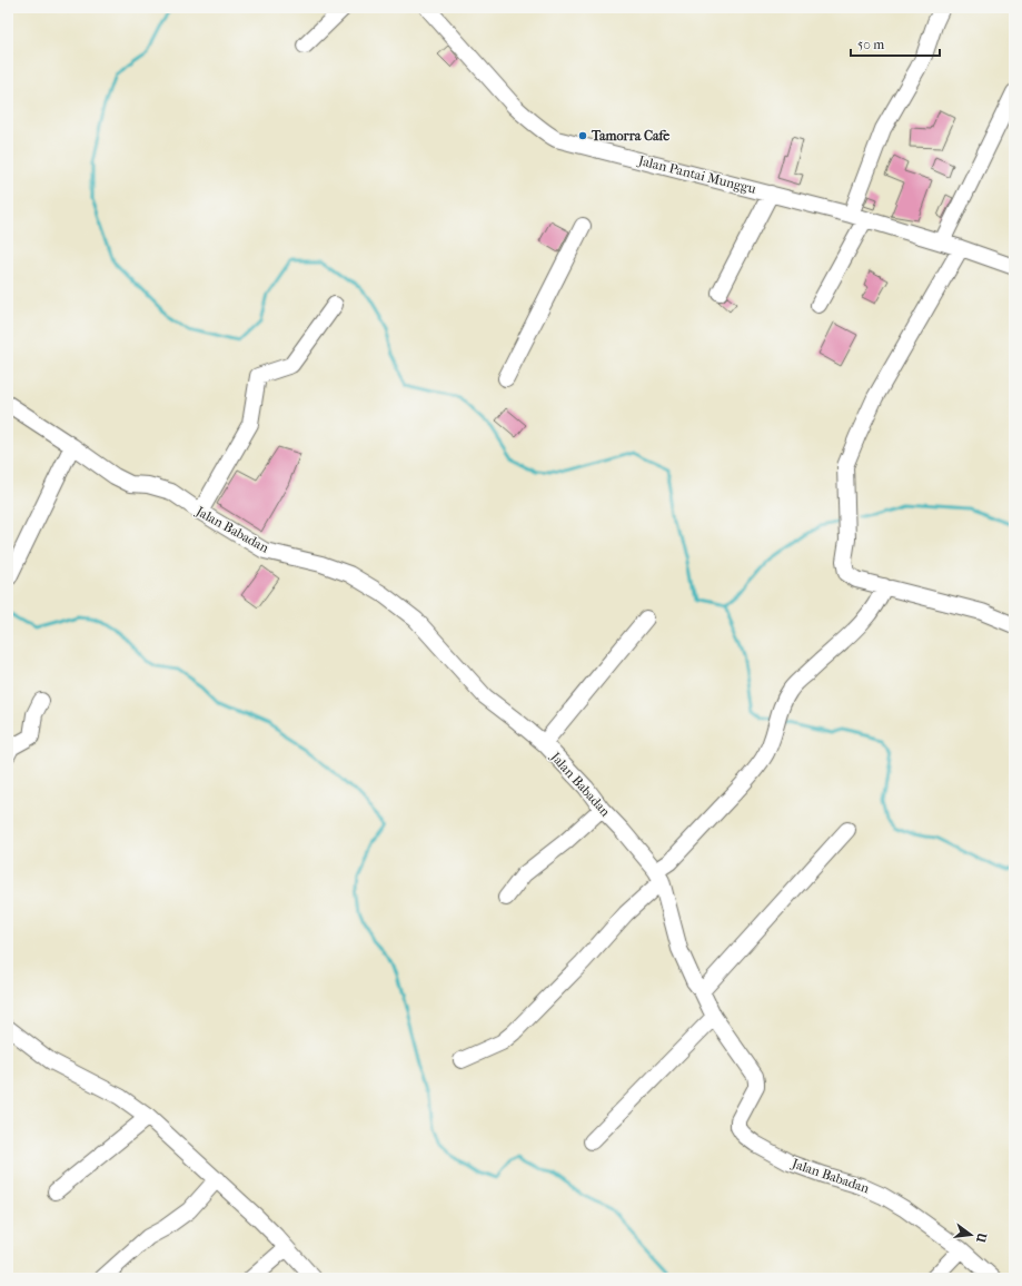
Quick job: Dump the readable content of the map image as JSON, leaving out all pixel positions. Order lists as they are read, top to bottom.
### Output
{
  "streets": {
    "street": ["Jalan Pantai Munggu", "Jalan Babadan"]
  },
  "places": ["Tamorra Cafe"],
  "scale_bar": "50 m",
  "north": "right"
}
